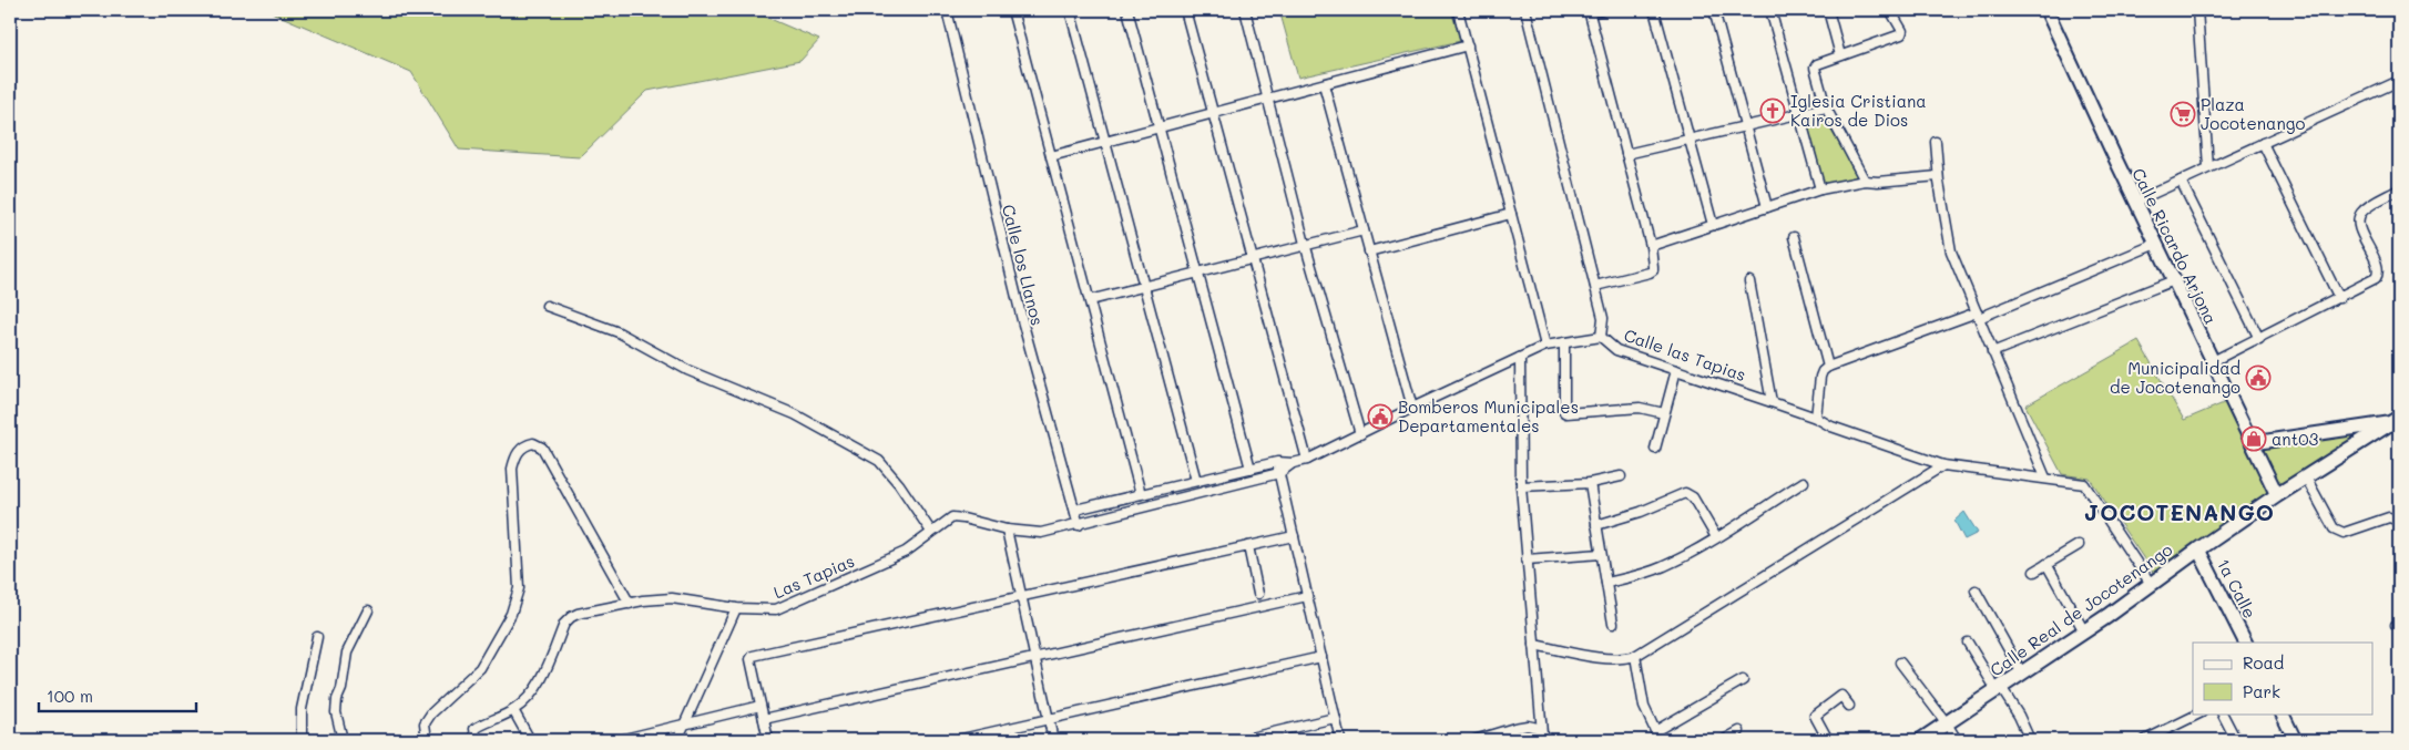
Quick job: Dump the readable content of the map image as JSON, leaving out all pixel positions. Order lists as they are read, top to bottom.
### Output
{
  "streets": {
    "main road": ["Calle Real de Jocotenango"],
    "street": [
      "Calle Ricardo Arjona",
      "Calle los Llanos",
      "Calle las Tapias",
      "Las Tapias",
      "1a Calle"
    ]
  },
  "crossings": [
    ["Calle Ricardo Arjona", "Calle Real de Jocotenango"],
    ["Calle los Llanos", "Las Tapias"],
    ["Calle las Tapias", "Las Tapias"],
    ["Calle las Tapias", "Calle Real de Jocotenango"],
    ["1a Calle", "Calle Real de Jocotenango"]
  ],
  "districts": ["JOCOTENANGO"],
  "places": {
    "church": ["Iglesia Cristiana Kairos de Dios"],
    "supermarket": ["Plaza Jocotenango"],
    "public building": ["Municipalidad de Jocotenango", "Bomberos Municipales Departamentales"],
    "shop": ["ant03"]
  },
  "legend": ["Road", "Park"],
  "scale_bar": "100 m"
}
